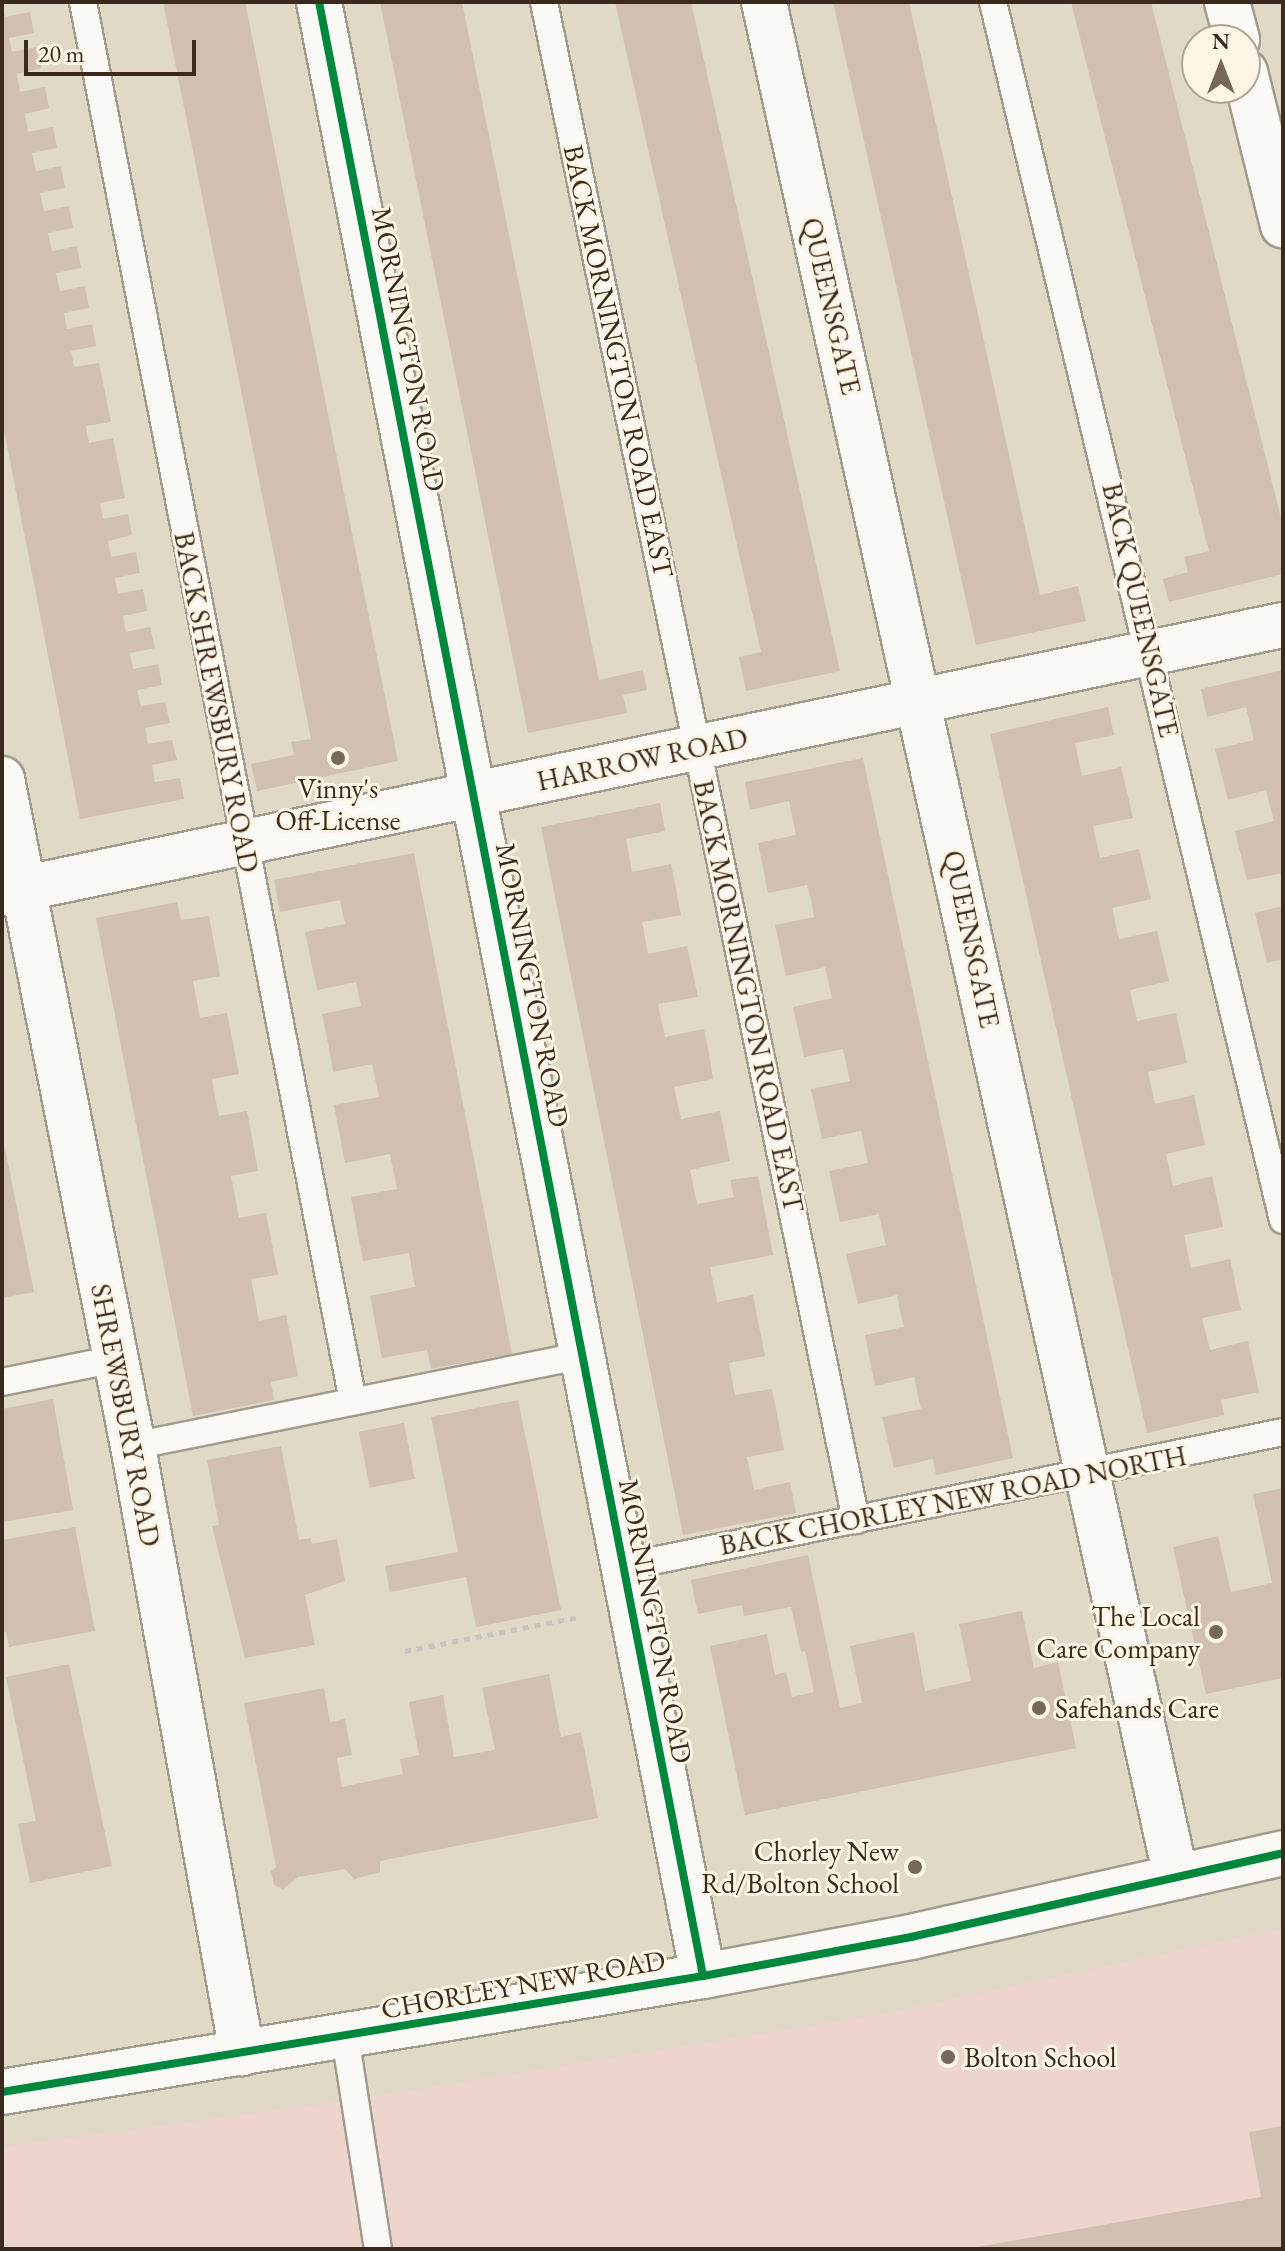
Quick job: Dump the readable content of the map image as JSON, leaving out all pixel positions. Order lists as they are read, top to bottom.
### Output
{
  "streets": {
    "street": [
      "QUEENSGATE",
      "MORNINGTON ROAD",
      "HARROW ROAD",
      "SHREWSBURY ROAD",
      "CHORLEY NEW ROAD"
    ],
    "lane": [
      "BACK MORNINGTON ROAD EAST",
      "BACK QUEENSGATE",
      "BACK SHREWSBURY ROAD",
      "BACK CHORLEY NEW ROAD NORTH"
    ]
  },
  "crossings": [
    ["QUEENSGATE", "HARROW ROAD"],
    ["QUEENSGATE", "BACK CHORLEY NEW ROAD NORTH"],
    ["QUEENSGATE", "CHORLEY NEW ROAD"],
    ["MORNINGTON ROAD", "HARROW ROAD"],
    ["MORNINGTON ROAD", "BACK CHORLEY NEW ROAD NORTH"],
    ["MORNINGTON ROAD", "CHORLEY NEW ROAD"],
    ["BACK MORNINGTON ROAD EAST", "HARROW ROAD"],
    ["BACK MORNINGTON ROAD EAST", "BACK CHORLEY NEW ROAD NORTH"],
    ["BACK QUEENSGATE", "HARROW ROAD"],
    ["BACK SHREWSBURY ROAD", "HARROW ROAD"],
    ["HARROW ROAD", "SHREWSBURY ROAD"],
    ["SHREWSBURY ROAD", "CHORLEY NEW ROAD"]
  ],
  "places": [
    "Vinny's Off-License",
    "The Local Care Company",
    "Safehands Care",
    "Chorley New Rd/Bolton School",
    "Bolton School"
  ],
  "scale_bar": "20 m",
  "north": "top"
}
